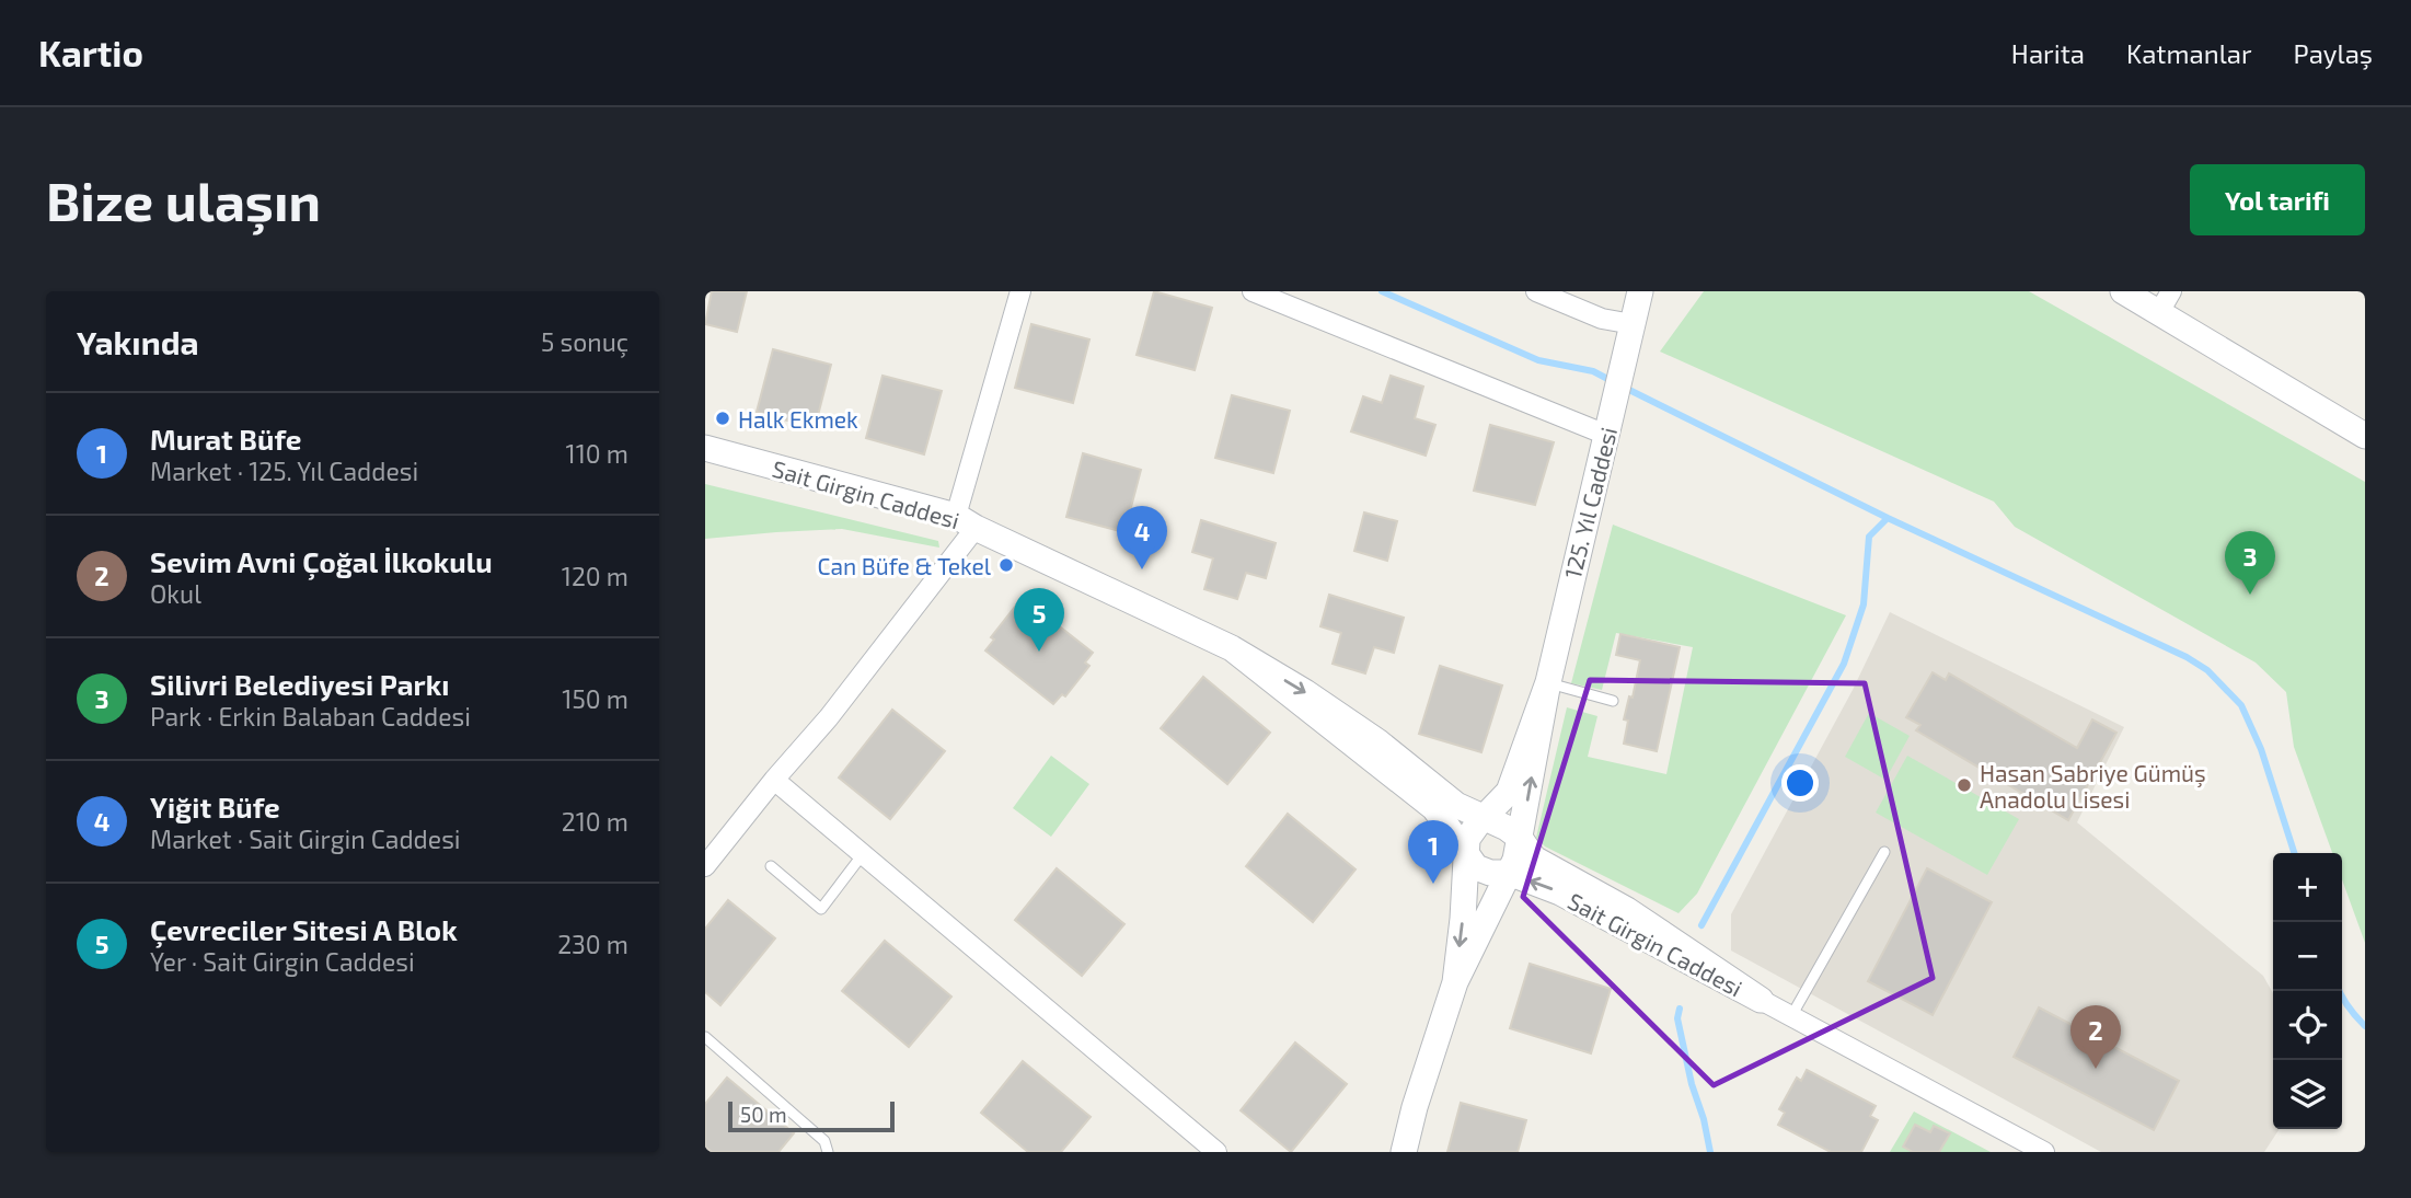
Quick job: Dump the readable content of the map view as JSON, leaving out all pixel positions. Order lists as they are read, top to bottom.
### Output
{
  "streets": {
    "street": ["Sait Girgin Caddesi", "125. Yıl Caddesi"]
  },
  "crossings": [
    ["Sait Girgin Caddesi", "125. Yıl Caddesi"]
  ],
  "places": ["Halk Ekmek", "Can Büfe & Tekel", "Hasan Sabriye Gümüş Anadolu Lisesi"],
  "scale_bar": "50 m",
  "page": {
    "header": "Kartio",
    "nav": ["Harita", "Katmanlar", "Paylaş"],
    "buttons": "Yol tarifi",
    "title": "Bize ulaşın",
    "heading": ["Yakında", "5 sonuç"],
    "list": [
      {
        "mark": "1",
        "name": "Murat Büfe",
        "note": "Market · 125. Yıl Caddesi",
        "value": "110 m"
      },
      {
        "mark": "2",
        "name": "Sevim Avni Çoğal İlkokulu",
        "note": "Okul",
        "value": "120 m"
      },
      {
        "mark": "3",
        "name": "Silivri Belediyesi Parkı",
        "note": "Park · Erkin Balaban Caddesi",
        "value": "150 m"
      },
      {
        "mark": "4",
        "name": "Yiğit Büfe",
        "note": "Market · Sait Girgin Caddesi",
        "value": "210 m"
      },
      {
        "mark": "5",
        "name": "Çevreciler Sitesi A Blok",
        "note": "Yer · Sait Girgin Caddesi",
        "value": "230 m"
      }
    ],
    "pins": [
      "4",
      "3",
      "5",
      "1",
      "2"
    ],
    "map_buttons": ["+", "−"],
    "scale": "50 m"
  }
}
